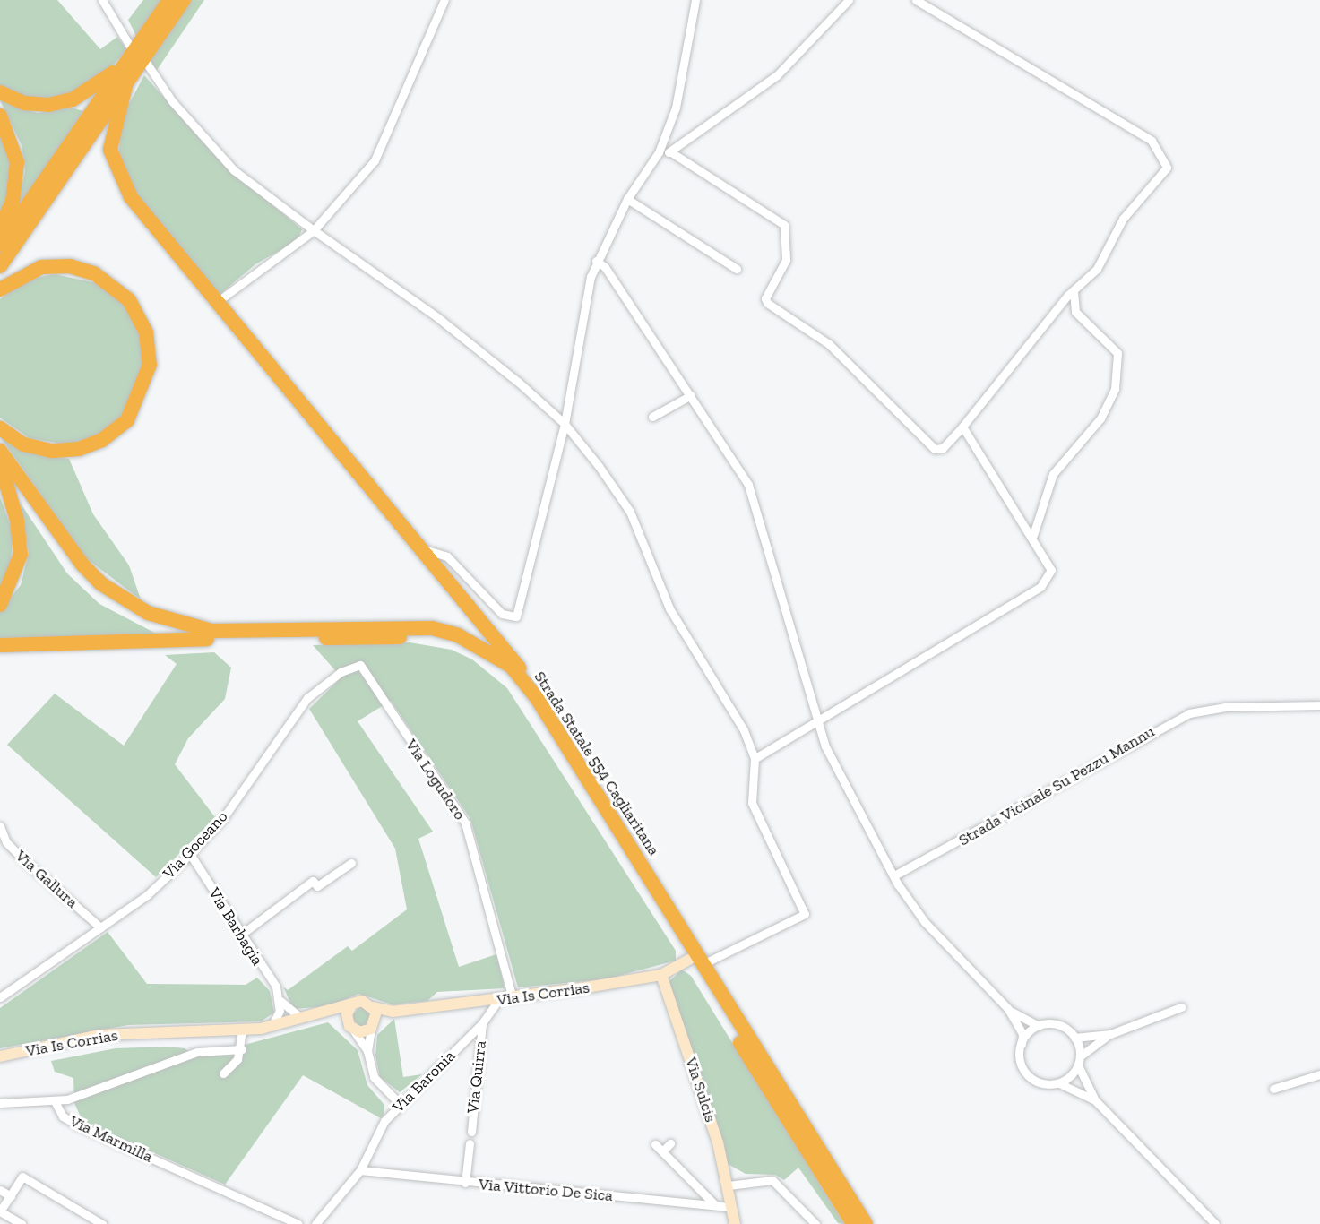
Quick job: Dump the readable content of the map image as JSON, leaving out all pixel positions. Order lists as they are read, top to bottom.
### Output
{
  "streets": {
    "highway": ["Strada Statale 554 Cagliaritana"],
    "street": [
      "Via Logudoro",
      "Strada Vicinale Su Pezzu Mannu",
      "Via Goceano",
      "Via Gallura",
      "Via Barbagia",
      "Via Is Corrias",
      "Via Quirra",
      "Via Baronia",
      "Via Sulcis",
      "Via Marmilla",
      "Via Vittorio De Sica"
    ]
  },
  "crossings": [
    ["Strada Statale 554 Cagliaritana", "Via Is Corrias"],
    ["Via Logudoro", "Via Goceano"],
    ["Via Logudoro", "Via Is Corrias"],
    ["Via Goceano", "Via Gallura"],
    ["Via Goceano", "Via Barbagia"],
    ["Via Is Corrias", "Via Baronia"],
    ["Via Is Corrias", "Via Sulcis"],
    ["Via Quirra", "Via Baronia"],
    ["Via Baronia", "Via Vittorio De Sica"],
    ["Via Sulcis", "Via Vittorio De Sica"]
  ]
}
